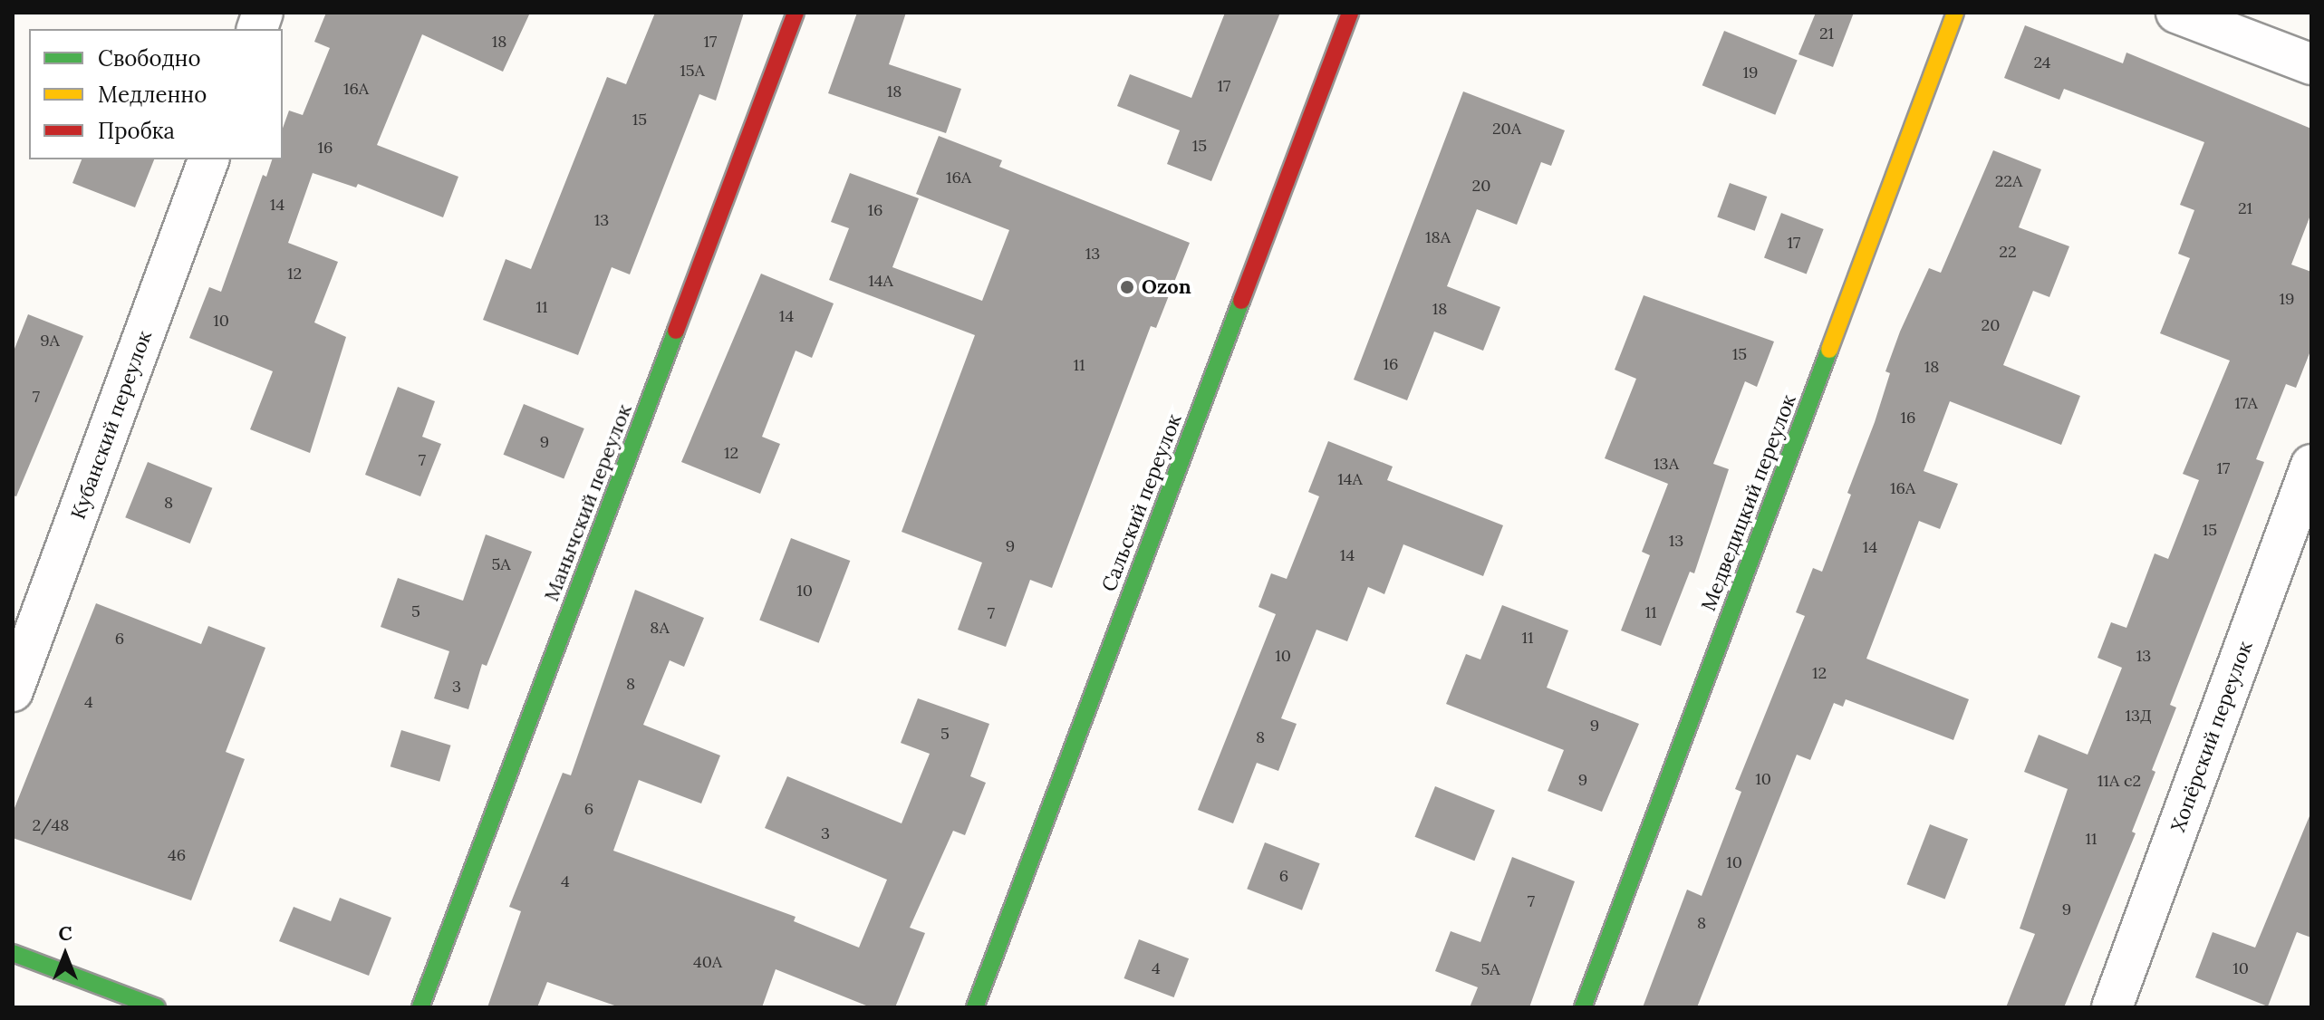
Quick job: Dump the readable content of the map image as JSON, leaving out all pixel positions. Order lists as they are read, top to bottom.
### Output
{
  "streets": {
    "street": [
      "Кубанский переулок",
      "Манычский переулок",
      "Сальский переулок",
      "Медведицкий переулок",
      "Хопёрский переулок"
    ]
  },
  "places": ["Ozon"],
  "house_numbers": [
    "21",
    "18",
    "17",
    "24",
    "15А",
    "19",
    "17",
    "16А",
    "18",
    "15",
    "20А",
    "15",
    "16",
    "16А",
    "22А",
    "20",
    "14",
    "21",
    "16",
    "13",
    "18А",
    "17",
    "22",
    "13",
    "12",
    "14А",
    "19",
    "11",
    "18",
    "14",
    "10",
    "20",
    "9А",
    "15",
    "16",
    "11",
    "18",
    "7",
    "17А",
    "16",
    "9",
    "12",
    "7",
    "13А",
    "17",
    "14А",
    "16А",
    "8",
    "15",
    "13",
    "9",
    "14",
    "14",
    "5А",
    "10",
    "5",
    "11",
    "7",
    "8А",
    "11",
    "6",
    "10",
    "13",
    "12",
    "8",
    "3",
    "4",
    "13Д",
    "9",
    "5",
    "8",
    "10",
    "9",
    "11А с2",
    "6",
    "2/48",
    "3",
    "11",
    "46",
    "10",
    "6",
    "4",
    "7",
    "9",
    "8",
    "40А",
    "4",
    "10",
    "5А"
  ],
  "legend": ["Свободно", "Медленно", "Пробка"],
  "north": "top"
}
